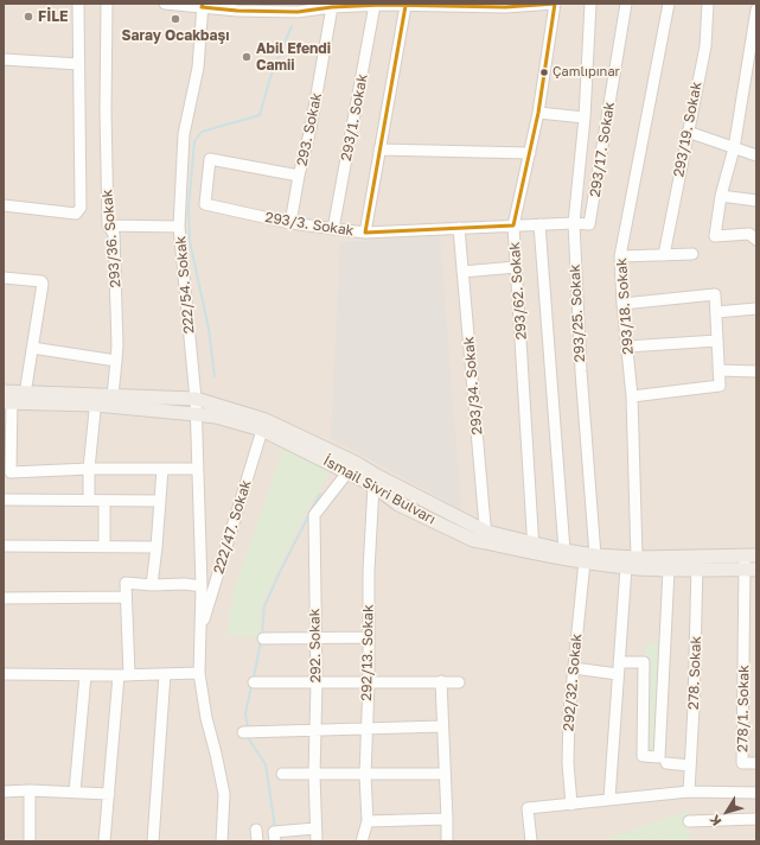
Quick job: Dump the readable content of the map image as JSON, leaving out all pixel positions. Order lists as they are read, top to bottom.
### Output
{
  "streets": {
    "main road": ["İsmail Sivri Bulvarı"],
    "street": [
      "293/1. Sokak",
      "293. Sokak",
      "293/19. Sokak",
      "293/17. Sokak",
      "293/3. Sokak",
      "293/36. Sokak",
      "222/54. Sokak",
      "293/62. Sokak",
      "293/18. Sokak",
      "293/25. Sokak",
      "293/34. Sokak",
      "222/47. Sokak",
      "292. Sokak",
      "292/13. Sokak",
      "278. Sokak",
      "292/32. Sokak",
      "278/1. Sokak"
    ]
  },
  "crossings": [
    ["293/1. Sokak", "293/3. Sokak"],
    ["293. Sokak", "293/3. Sokak"],
    ["293/17. Sokak", "293/3. Sokak"],
    ["293/17. Sokak", "293/25. Sokak"],
    ["293/3. Sokak", "293/62. Sokak"],
    ["293/3. Sokak", "293/25. Sokak"],
    ["293/3. Sokak", "293/34. Sokak"],
    ["293/36. Sokak", "222/54. Sokak"],
    ["293/36. Sokak", "İsmail Sivri Bulvarı"],
    ["222/54. Sokak", "İsmail Sivri Bulvarı"],
    ["222/54. Sokak", "222/47. Sokak"],
    ["293/62. Sokak", "İsmail Sivri Bulvarı"],
    ["293/18. Sokak", "İsmail Sivri Bulvarı"],
    ["293/25. Sokak", "İsmail Sivri Bulvarı"],
    ["293/25. Sokak", "292/32. Sokak"],
    ["293/34. Sokak", "İsmail Sivri Bulvarı"],
    ["İsmail Sivri Bulvarı", "222/47. Sokak"],
    ["İsmail Sivri Bulvarı", "292. Sokak"],
    ["İsmail Sivri Bulvarı", "292/13. Sokak"],
    ["İsmail Sivri Bulvarı", "278. Sokak"],
    ["İsmail Sivri Bulvarı", "292/32. Sokak"],
    ["İsmail Sivri Bulvarı", "278/1. Sokak"]
  ],
  "places": [
    "FİLE",
    "Saray Ocakbaşı",
    "Abil Efendi Camii",
    "Çamlıpınar"
  ],
  "north": "bottom left"
}
